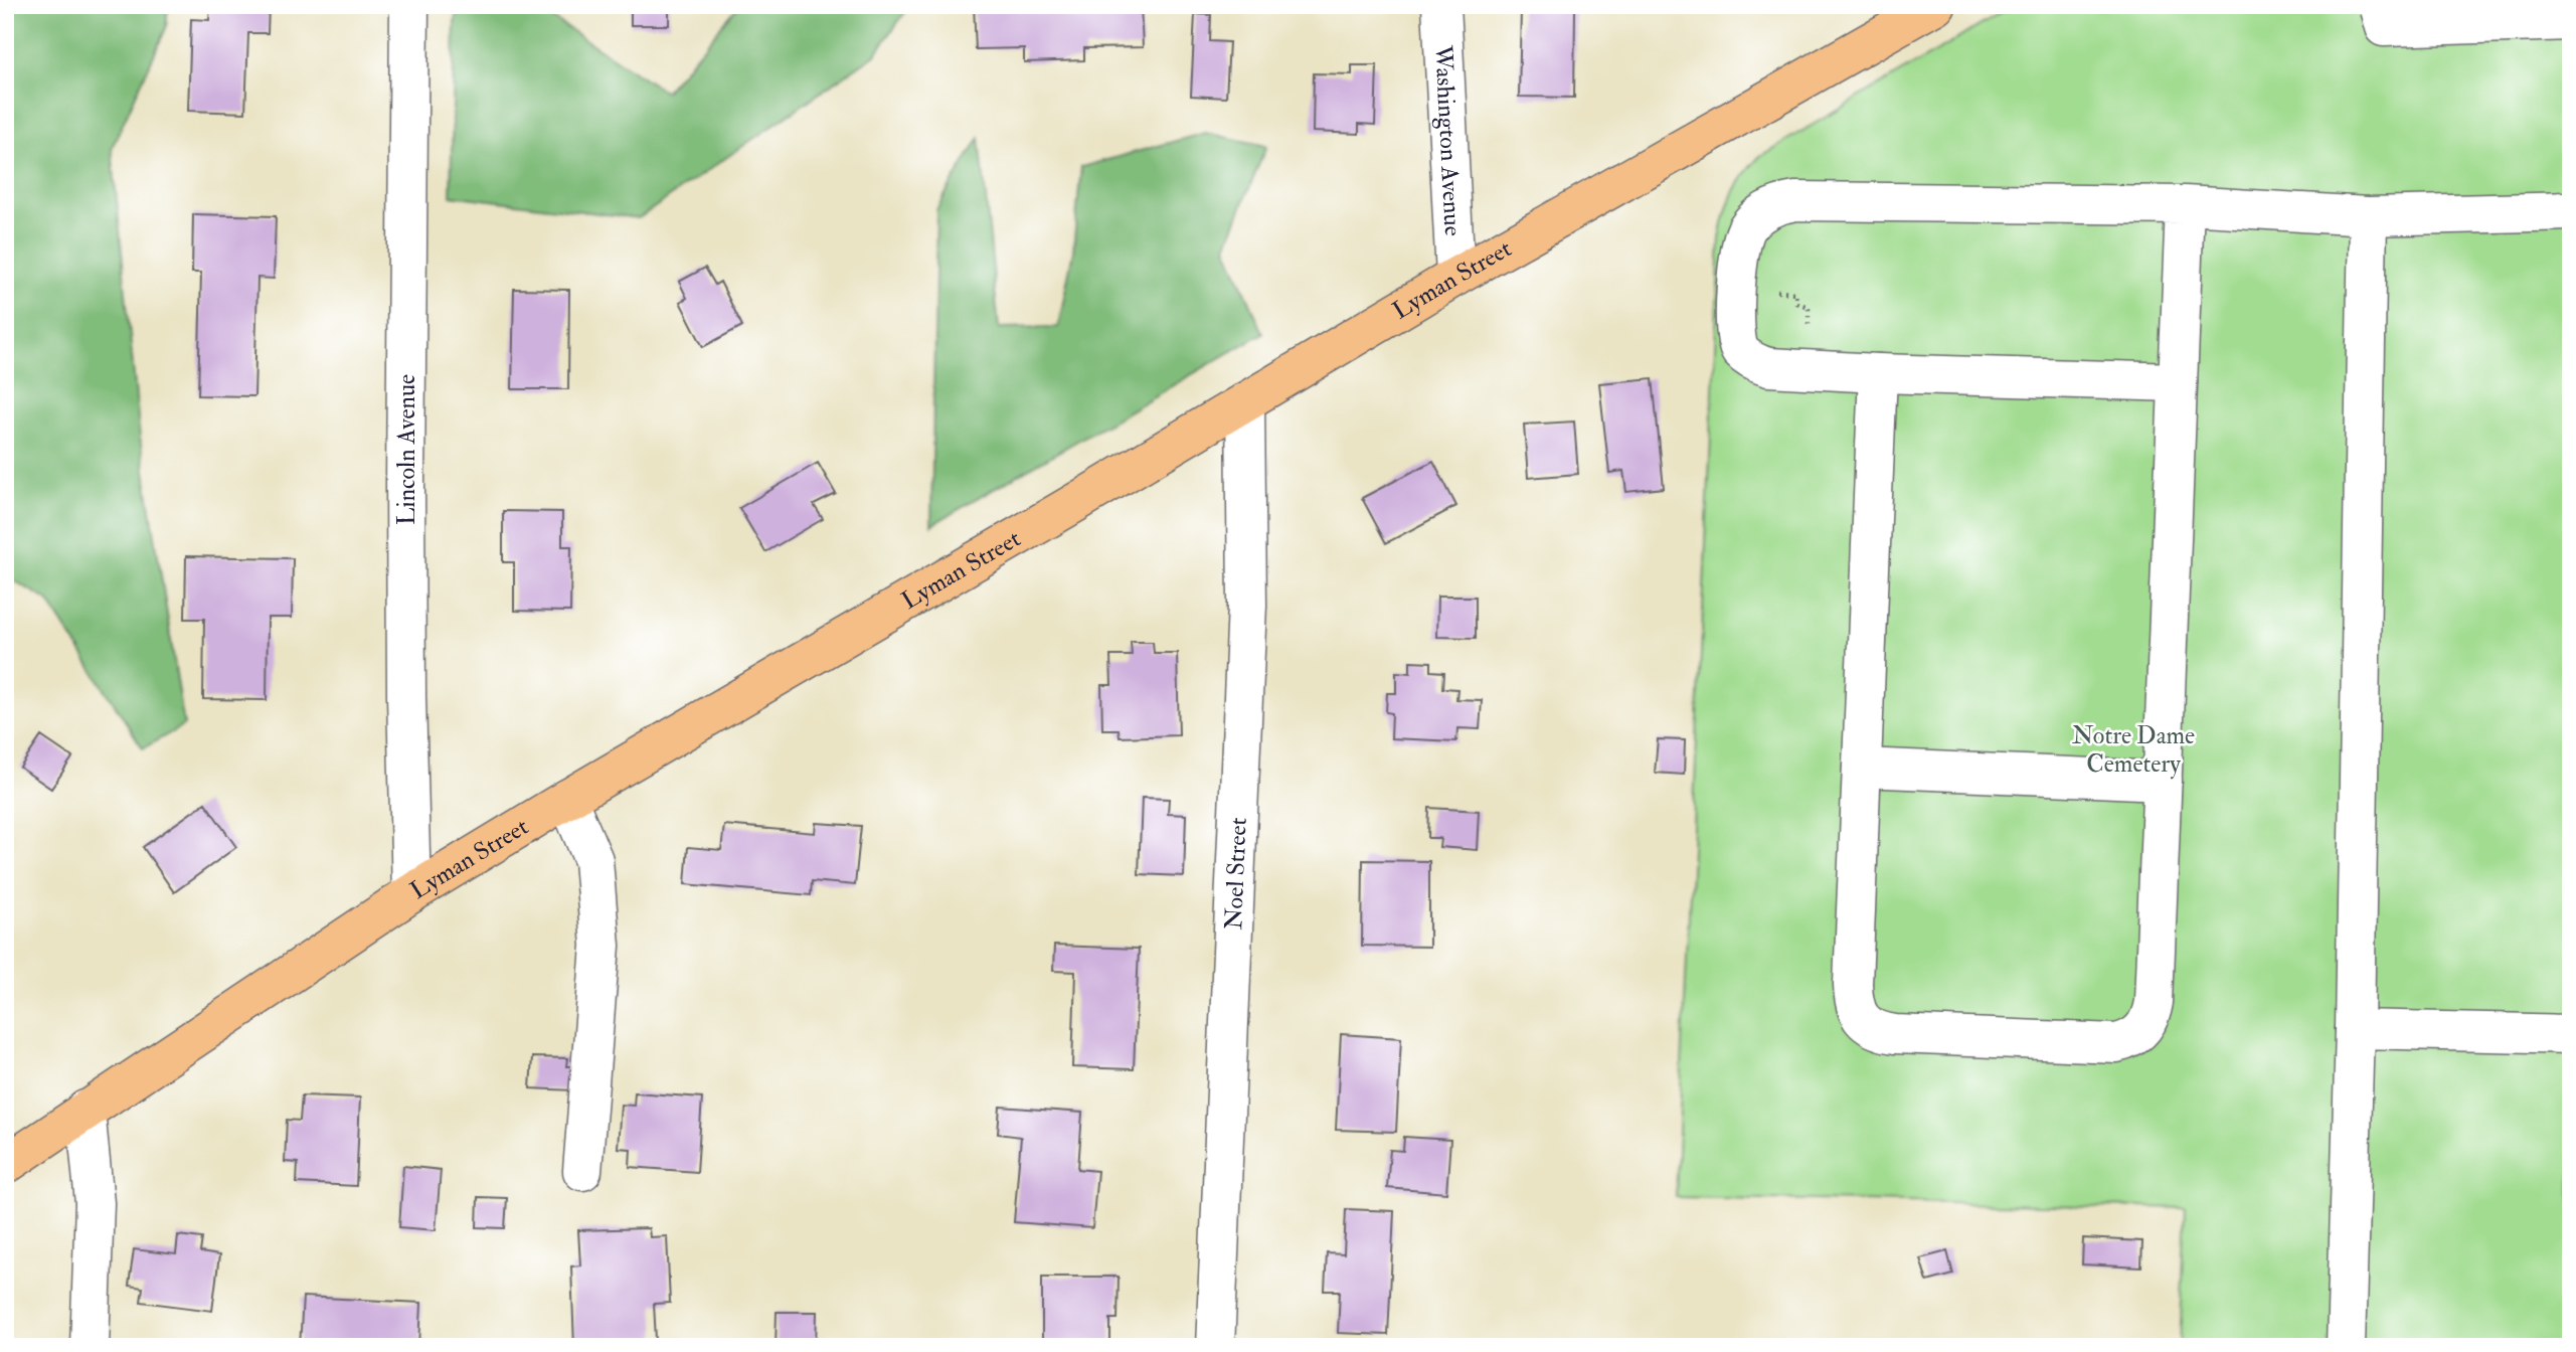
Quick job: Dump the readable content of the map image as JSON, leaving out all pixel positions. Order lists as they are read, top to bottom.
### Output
{
  "streets": {
    "main road": ["Lyman Street"],
    "street": ["Washington Avenue", "Lincoln Avenue", "Noel Street"]
  },
  "crossings": [
    ["Washington Avenue", "Lyman Street"],
    ["Lyman Street", "Lincoln Avenue"],
    ["Lyman Street", "Noel Street"]
  ],
  "parks": ["Notre Dame Cemetery"]
}
